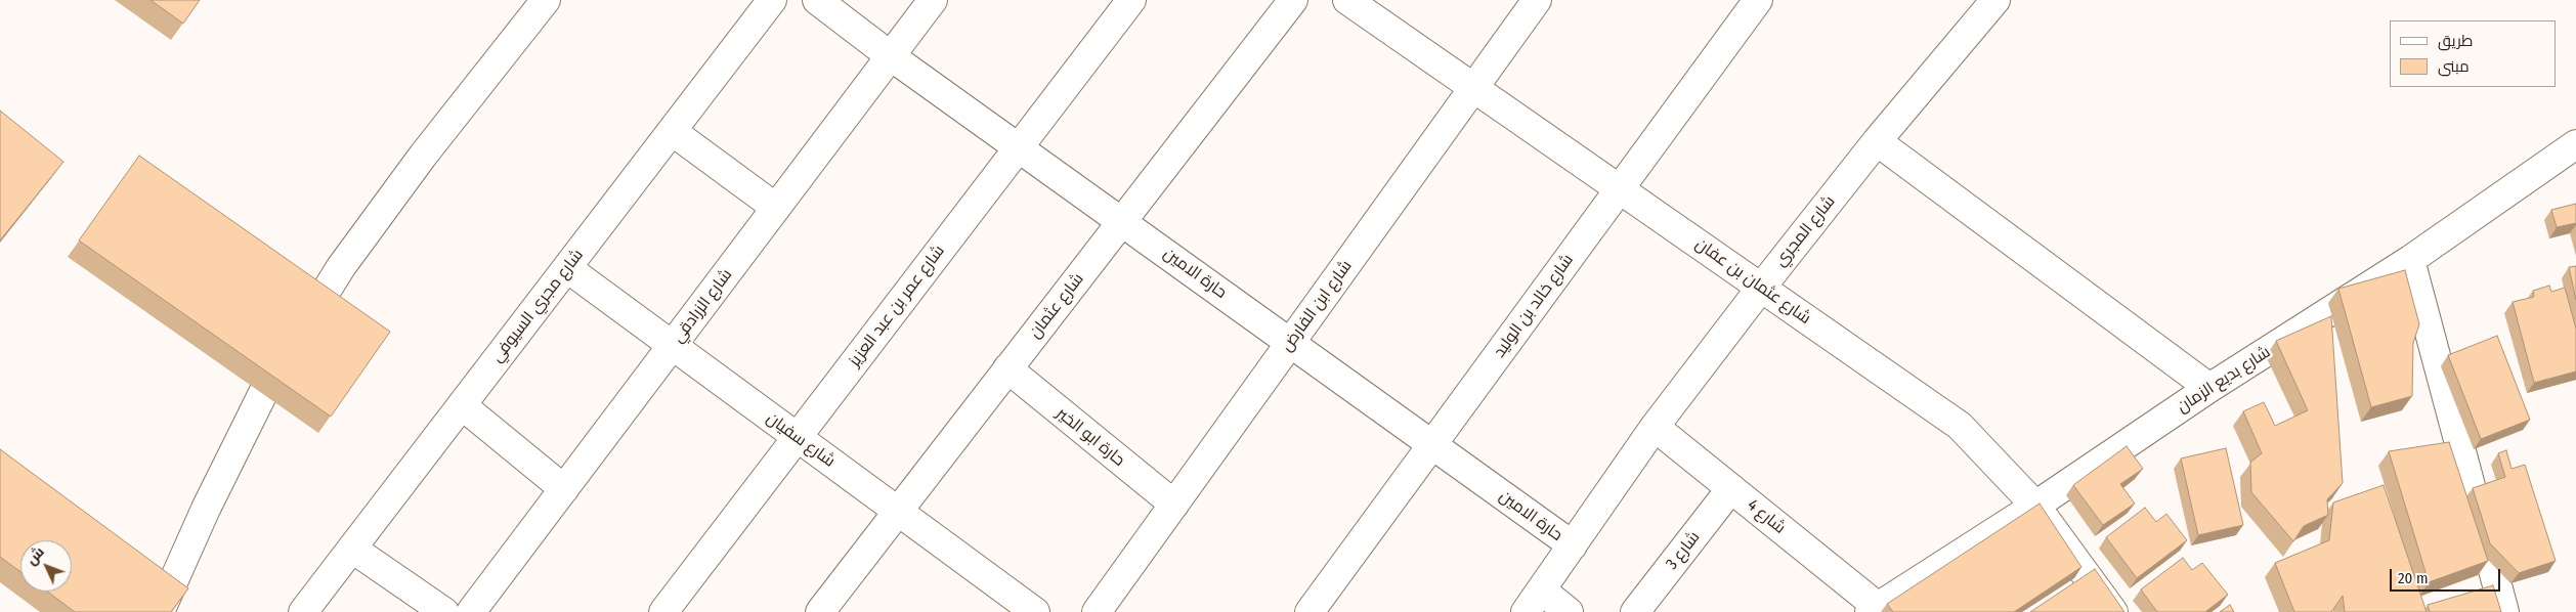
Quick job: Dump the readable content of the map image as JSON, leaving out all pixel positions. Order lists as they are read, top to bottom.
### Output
{
  "streets": {
    "street": [
      "شارع المجري",
      "حارة الامين",
      "شارع عثمان بن عفان",
      "شارع مجري السيوفي",
      "شارع الزرادقي",
      "شارع عمر بن عبد العزيز",
      "شارع عثمان",
      "شارع ابن الفارض",
      "شارع خالد بن الوليد",
      "شارع بديع الزمان",
      "حارة ابو الخير",
      "شارع سفيان",
      "شارع 4",
      "شارع 3"
    ]
  },
  "crossings": [
    ["شارع المجري", "حارة الامين"],
    ["شارع المجري", "شارع عثمان بن عفان"],
    ["شارع المجري", "شارع 4"],
    ["حارة الامين", "شارع الزرادقي"],
    ["حارة الامين", "شارع عمر بن عبد العزيز"],
    ["حارة الامين", "شارع عثمان"],
    ["حارة الامين", "شارع ابن الفارض"],
    ["حارة الامين", "شارع خالد بن الوليد"],
    ["شارع عثمان بن عفان", "شارع ابن الفارض"],
    ["شارع عثمان بن عفان", "شارع خالد بن الوليد"],
    ["شارع عثمان بن عفان", "شارع بديع الزمان"],
    ["شارع مجري السيوفي", "شارع سفيان"],
    ["شارع الزرادقي", "شارع سفيان"],
    ["شارع عمر بن عبد العزيز", "شارع سفيان"],
    ["شارع عثمان", "حارة ابو الخير"],
    ["شارع عثمان", "شارع سفيان"],
    ["شارع ابن الفارض", "حارة ابو الخير"],
    ["شارع بديع الزمان", "شارع 4"],
    ["شارع 4", "شارع 3"]
  ],
  "legend": ["طريق", "مبنى"],
  "scale_bar": "20 m",
  "north": "top left"
}
